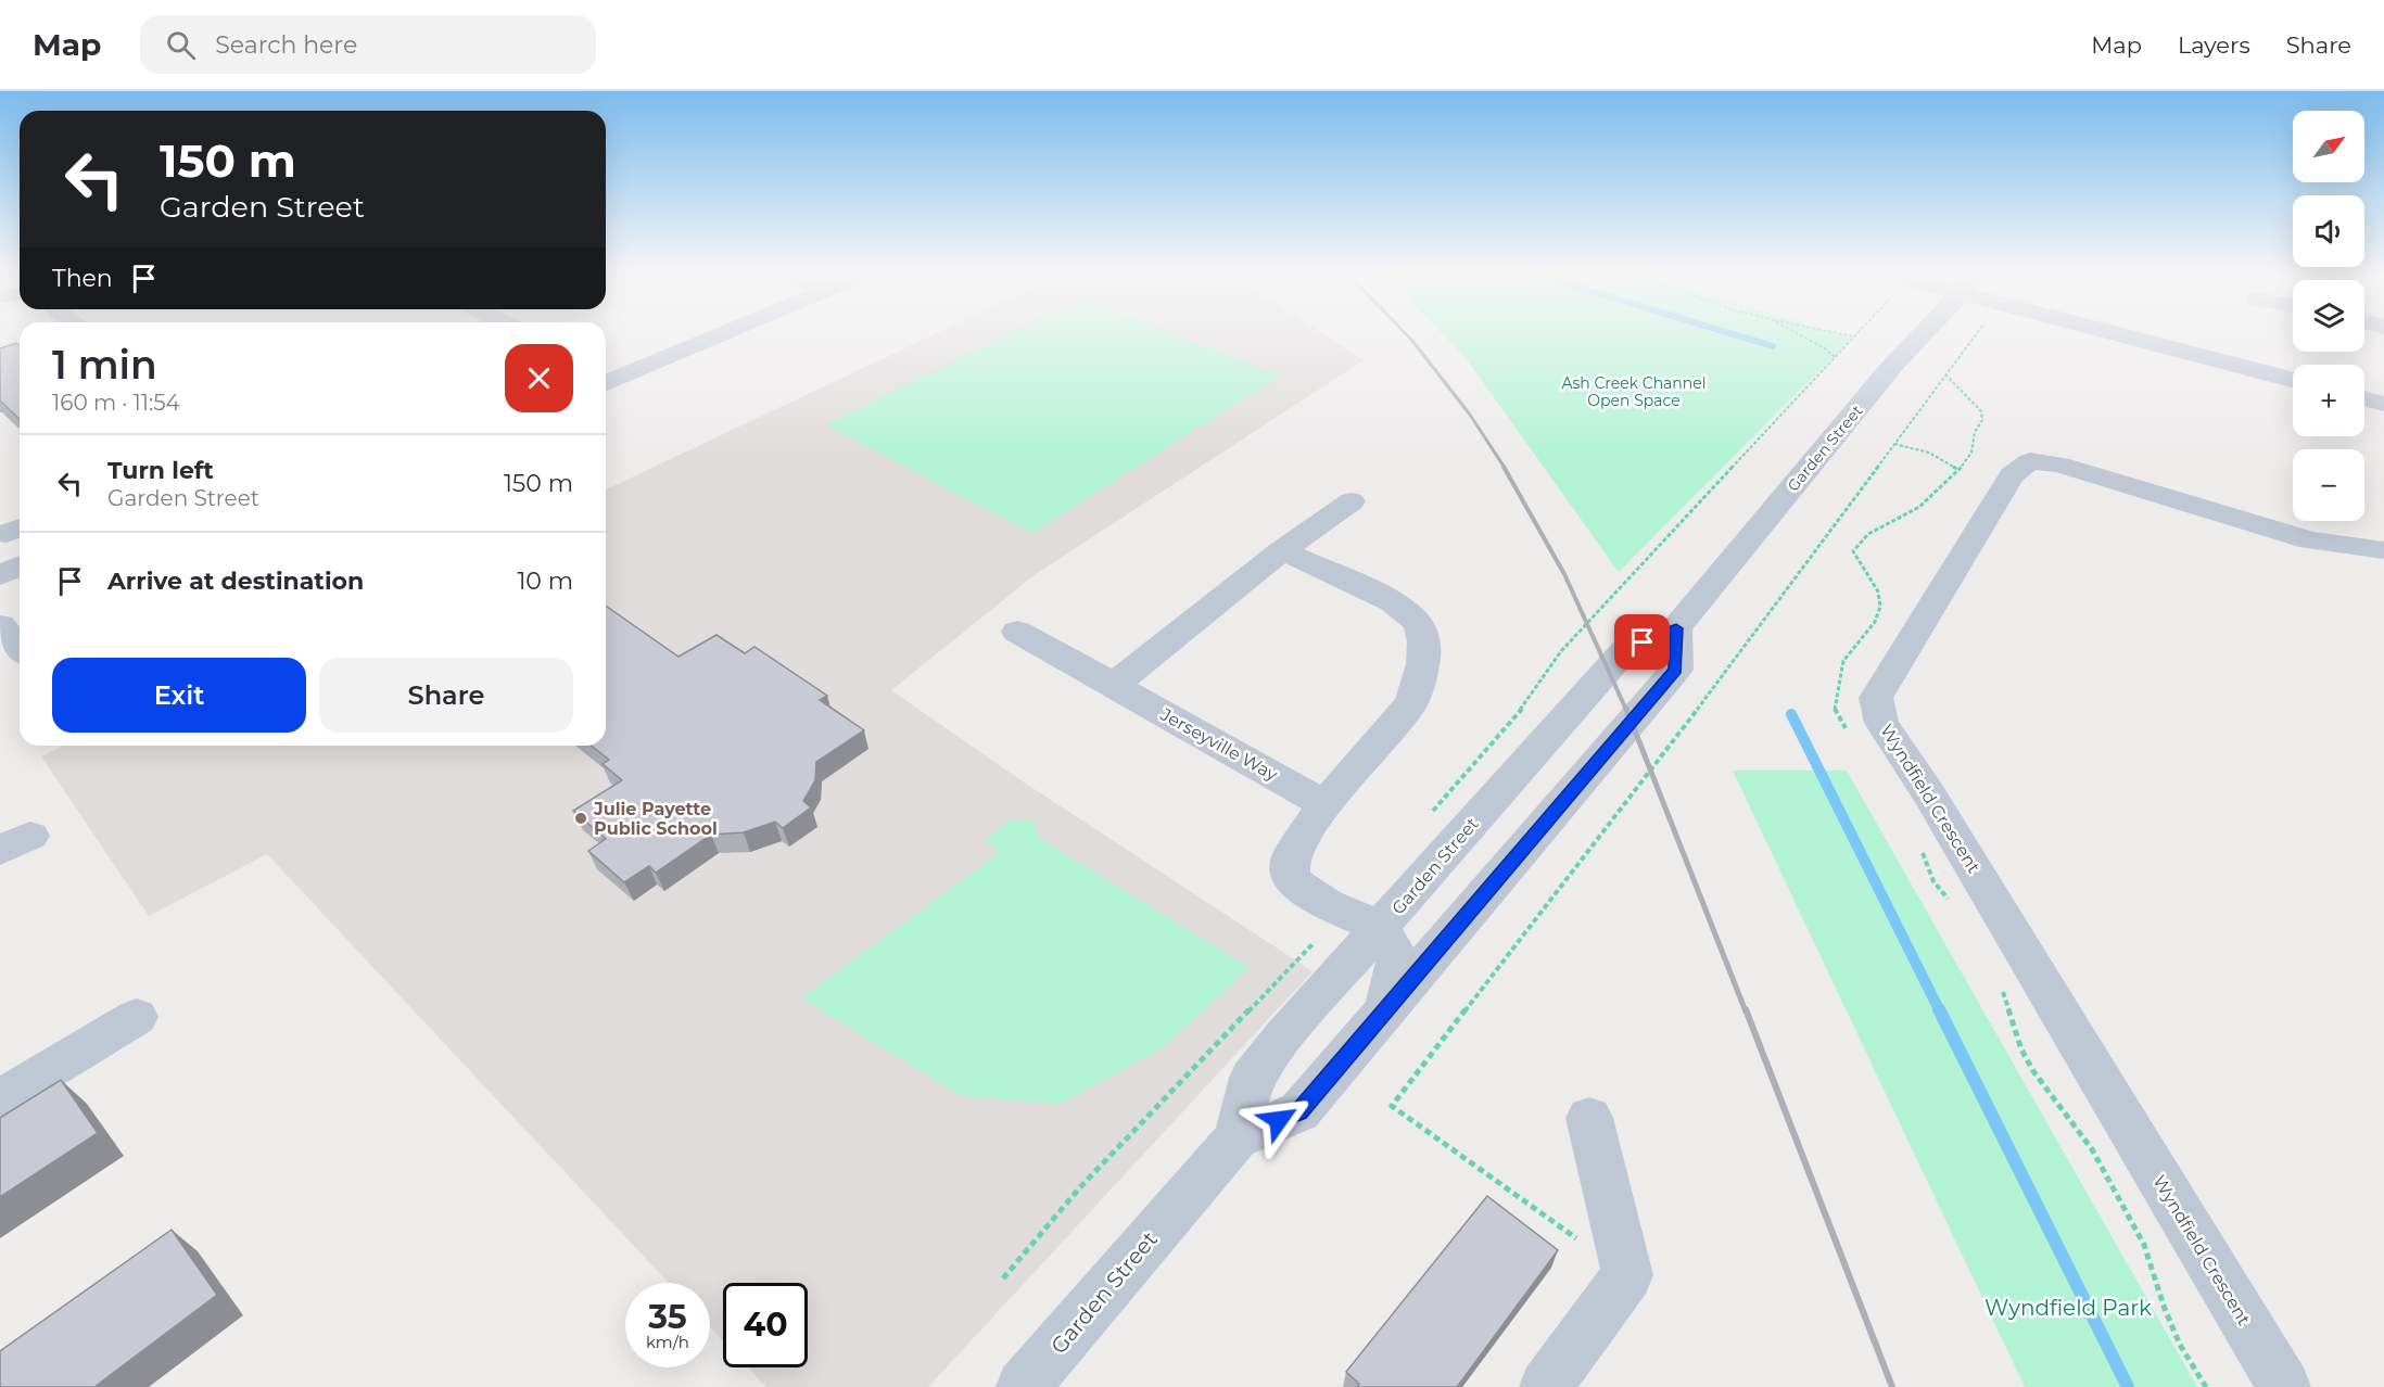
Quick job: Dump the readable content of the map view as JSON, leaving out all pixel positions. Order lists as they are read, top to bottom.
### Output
{
  "streets": {
    "street": ["Garden Street", "Jerseyville Way", "Wyndfield Crescent"]
  },
  "parks": ["Ash Creek Channel Open Space", "Wyndfield Park"],
  "places": ["Julie Payette Public School"],
  "north": "top right",
  "page": {
    "header": "Map",
    "search": "Search here",
    "nav": ["Map", "Layers", "Share"],
    "map_buttons": ["+", "−"],
    "turn": ["150 m", "Garden Street"],
    "then": "Then",
    "heading": ["1 min", "160 m · 11:54"],
    "list": [
      {
        "name": "Turn left",
        "note": "Garden Street",
        "value": "150 m"
      },
      {
        "name": "Arrive at destination",
        "value": "10 m"
      }
    ],
    "buttons": ["Exit", "Share"],
    "speed": "35 km/h",
    "limit": "40"
  }
}
